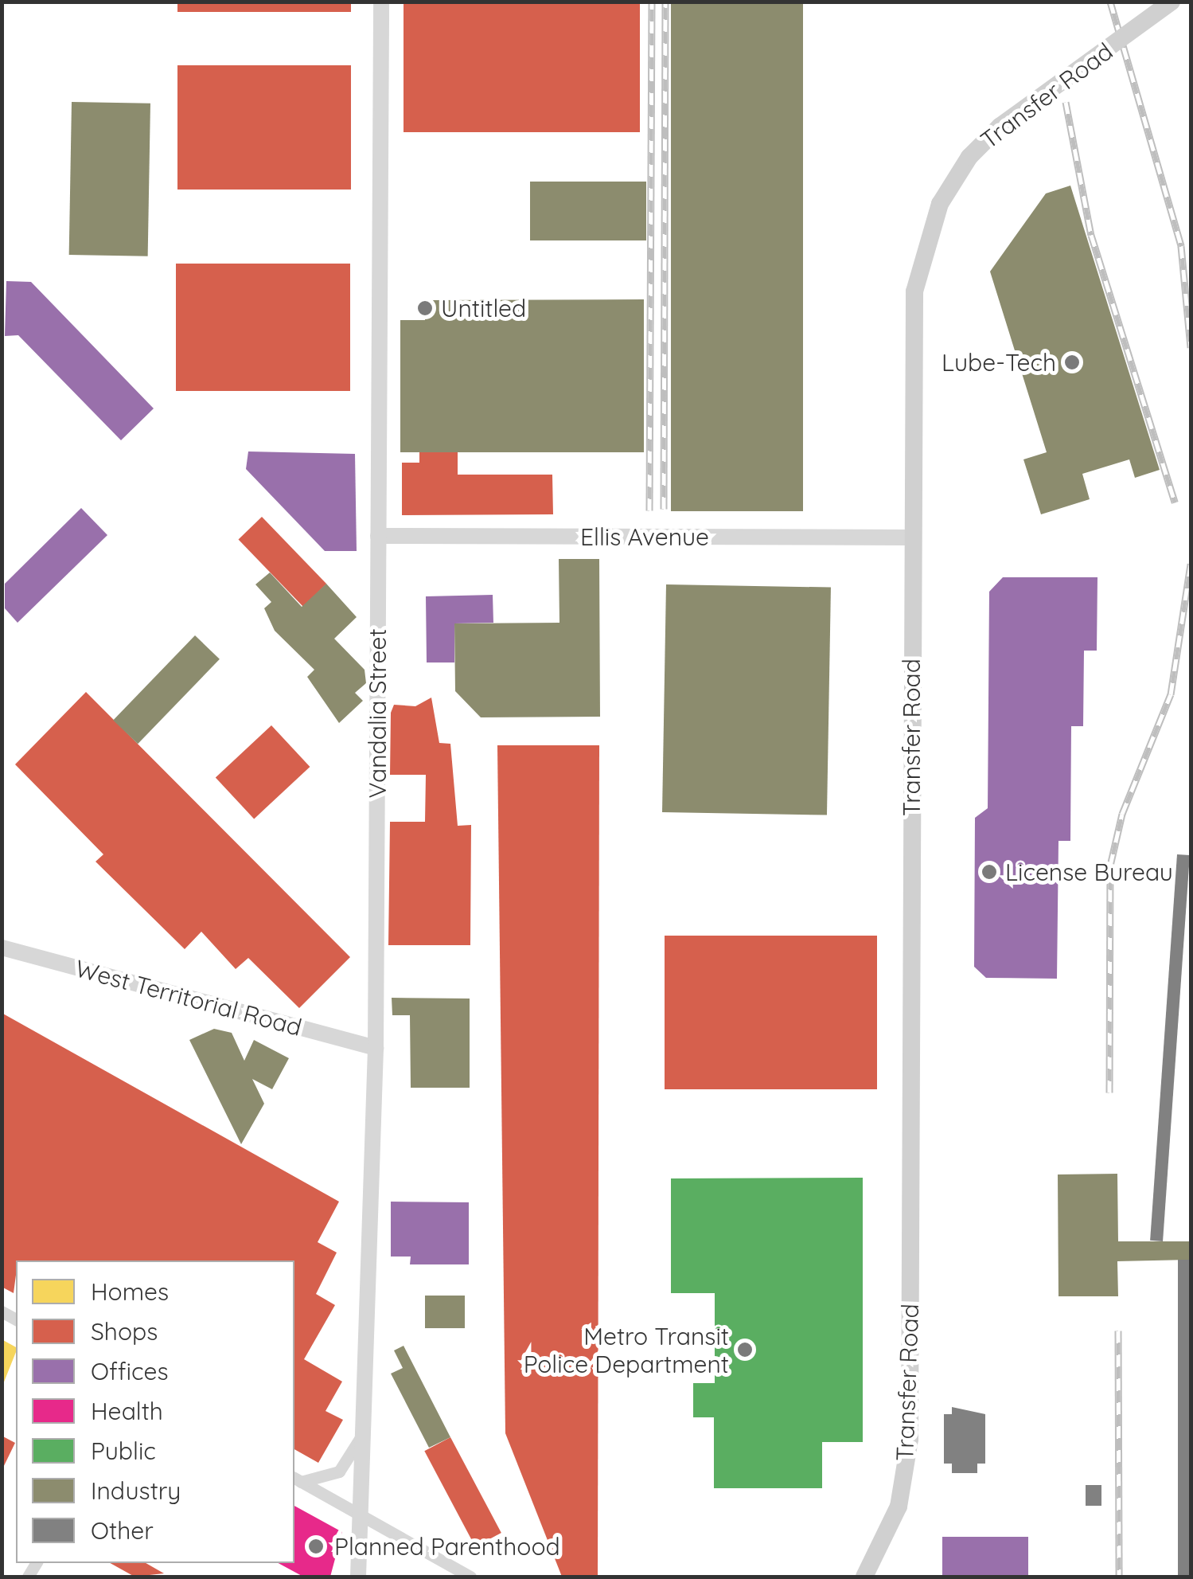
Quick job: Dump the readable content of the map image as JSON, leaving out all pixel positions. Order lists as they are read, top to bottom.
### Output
{
  "streets": {
    "main road": ["Transfer Road"],
    "street": ["Ellis Avenue", "Vandalia Street", "West Territorial Road"]
  },
  "crossings": [
    ["Transfer Road", "Ellis Avenue"],
    ["Ellis Avenue", "Vandalia Street"],
    ["Vandalia Street", "West Territorial Road"]
  ],
  "places": [
    "Untitled",
    "Lube-Tech",
    "License Bureau",
    "Metro Transit Police Department",
    "Planned Parenthood"
  ],
  "legend": [
    "Homes",
    "Shops",
    "Offices",
    "Health",
    "Public",
    "Industry",
    "Other"
  ]
}
